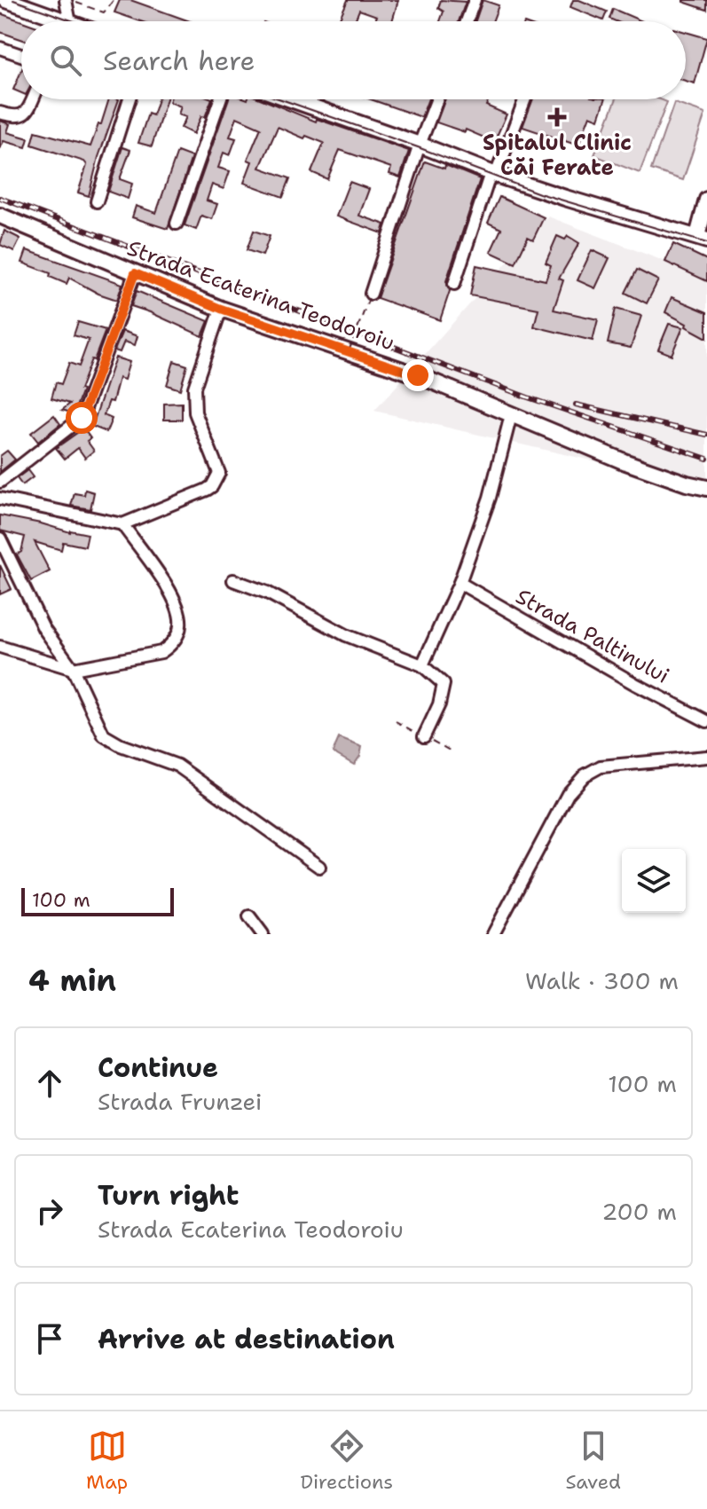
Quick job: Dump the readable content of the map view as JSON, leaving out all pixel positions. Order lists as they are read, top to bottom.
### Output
{
  "streets": {
    "main road": ["Strada Ecaterina Teodoroiu"],
    "street": ["Strada Paltinului"]
  },
  "places": {
    "health": ["Spitalul Clinic Căi Ferate"]
  },
  "scale_bar": "100 m",
  "page": {
    "search": "Search here",
    "scale": "100 m",
    "heading": ["4 min", "Walk · 300 m"],
    "list": [
      ["Continue", "Strada Frunzei", "100 m"],
      ["Turn right", "Strada Ecaterina Teodoroiu", "200 m"],
      "Arrive at destination"
    ],
    "nav": ["Map", "Directions", "Saved"]
  }
}
